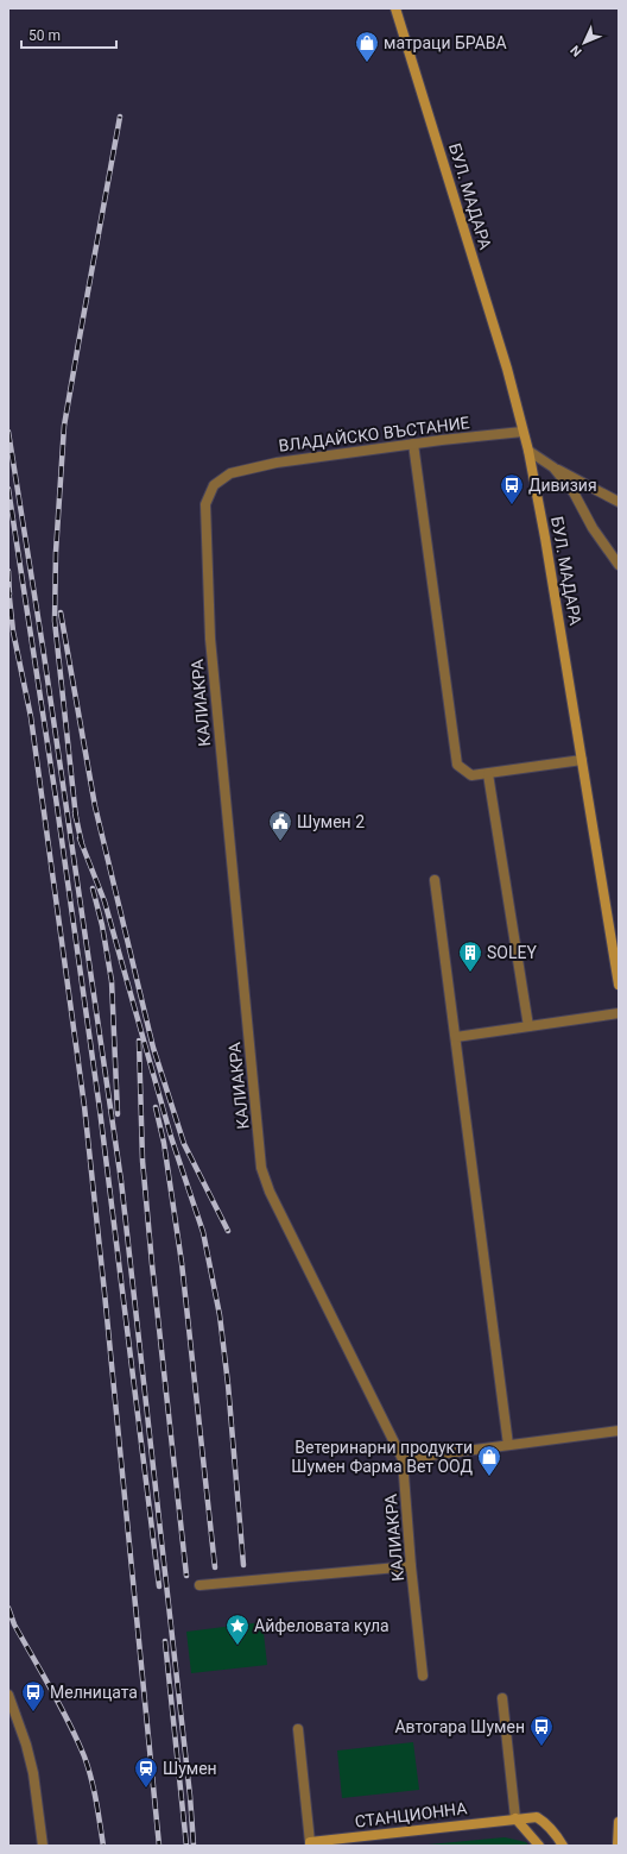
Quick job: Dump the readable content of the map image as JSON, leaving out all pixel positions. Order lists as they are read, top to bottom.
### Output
{
  "streets": {
    "main road": ["БУЛ. МАДАРА", "СТАНЦИОННА"],
    "street": ["ВЛАДАЙСКО ВЪСТАНИЕ", "КАЛИАКРА"]
  },
  "crossings": [
    ["БУЛ. МАДАРА", "ВЛАДАЙСКО ВЪСТАНИЕ"],
    ["ВЛАДАЙСКО ВЪСТАНИЕ", "КАЛИАКРА"]
  ],
  "places": {
    "shop": ["матраци БРАВА", "Ветеринарни продукти Шумен Фарма Вет ООД"],
    "bus stop": ["Дивизия", "Мелницата", "Автогара Шумен"],
    "public building": ["Шумен 2"],
    "building": ["SOLEY"],
    "place": ["Айфеловата кула"],
    "station": ["Шумен"]
  },
  "scale_bar": "50 m",
  "north": "bottom left"
}
